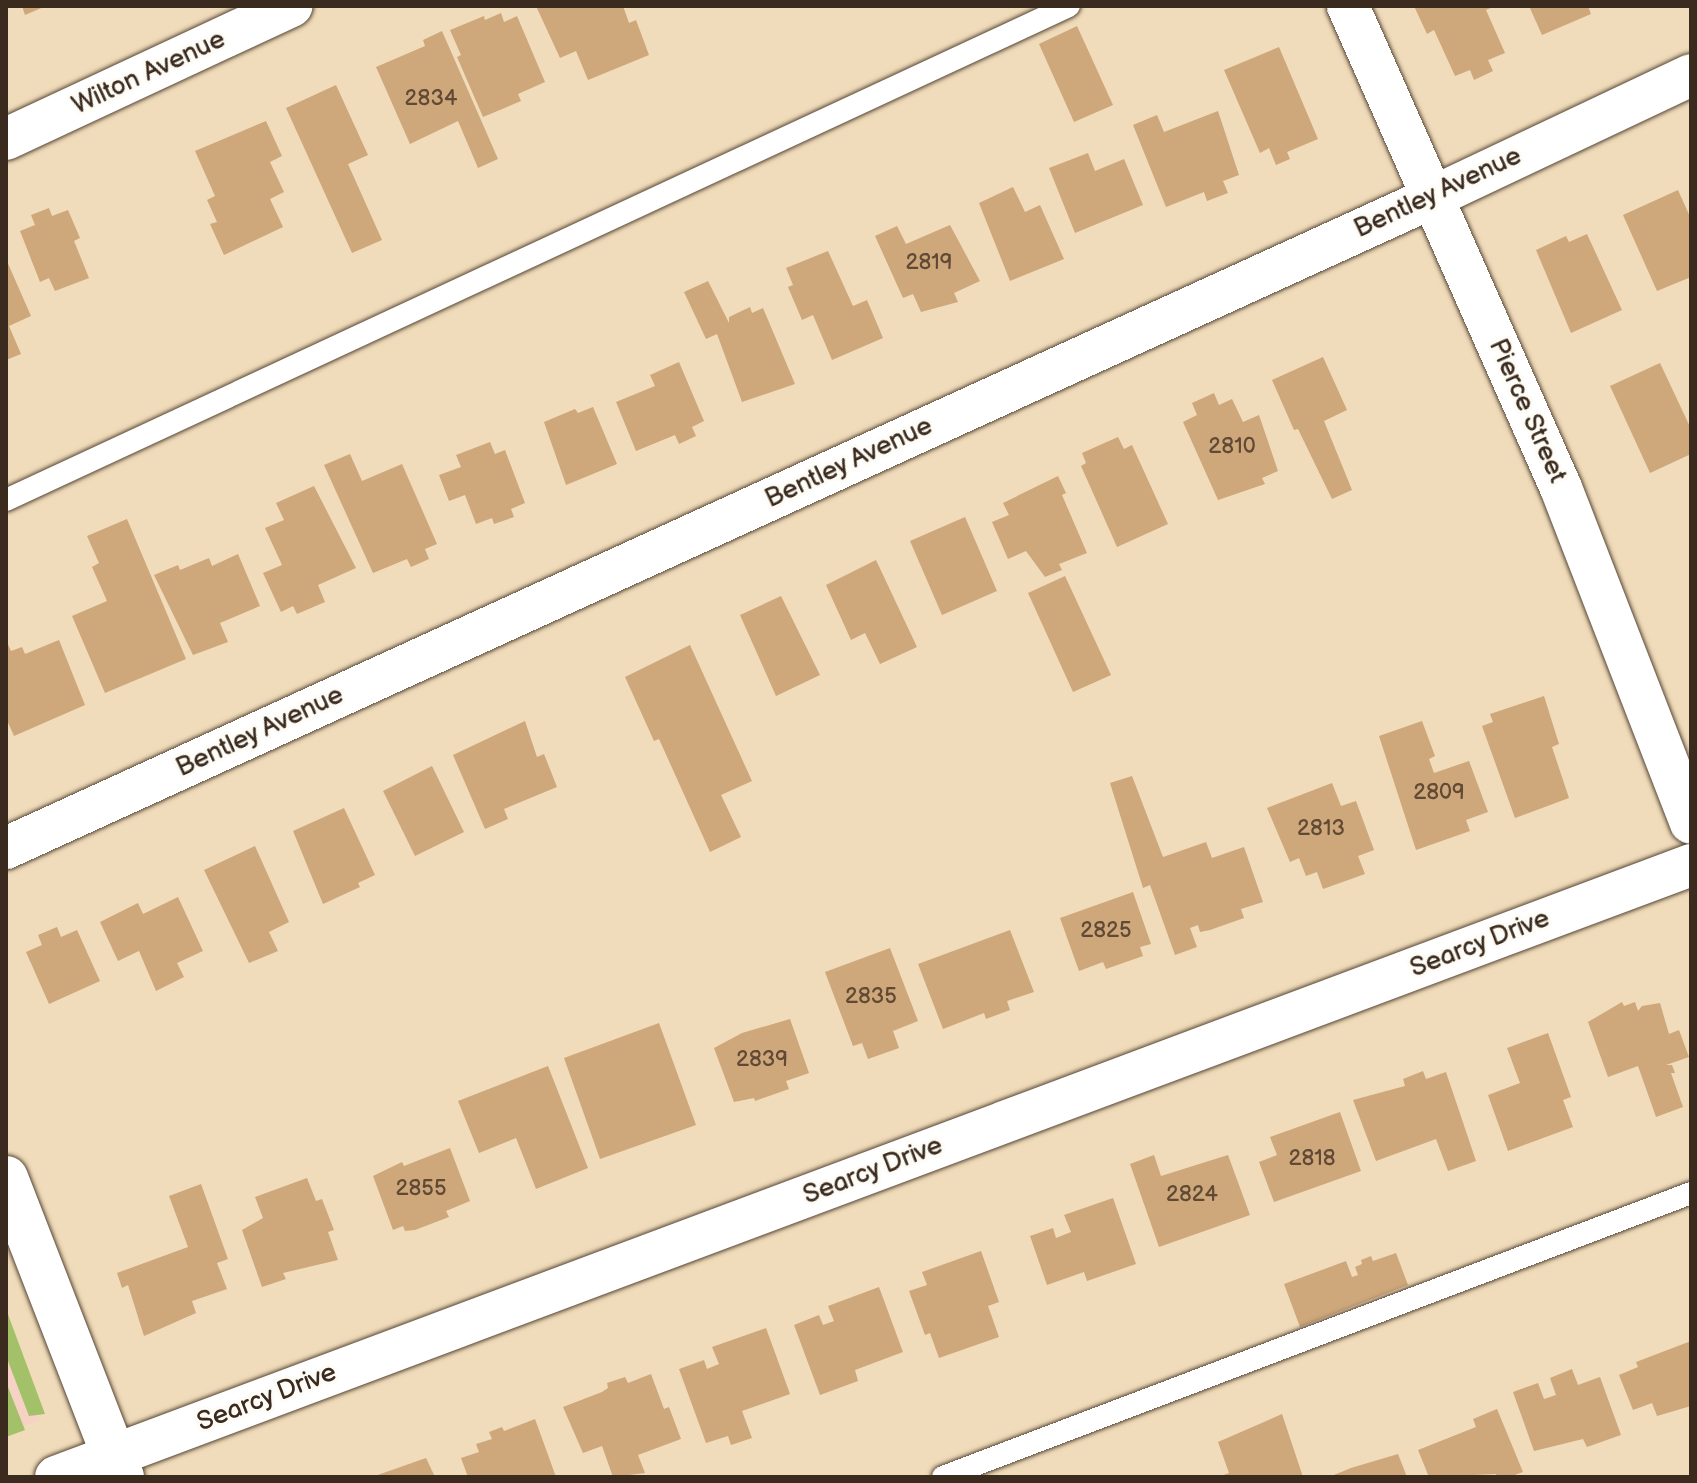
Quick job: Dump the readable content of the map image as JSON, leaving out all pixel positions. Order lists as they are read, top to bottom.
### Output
{
  "streets": {
    "street": [
      "Wilton Avenue",
      "Bentley Avenue",
      "Pierce Street",
      "Searcy Drive"
    ]
  },
  "crossings": [
    ["Bentley Avenue", "Pierce Street"]
  ],
  "house_numbers": [
    "2834",
    "2819",
    "2810",
    "2809",
    "2813",
    "2825",
    "2835",
    "2839",
    "2818",
    "2855",
    "2824"
  ]
}
